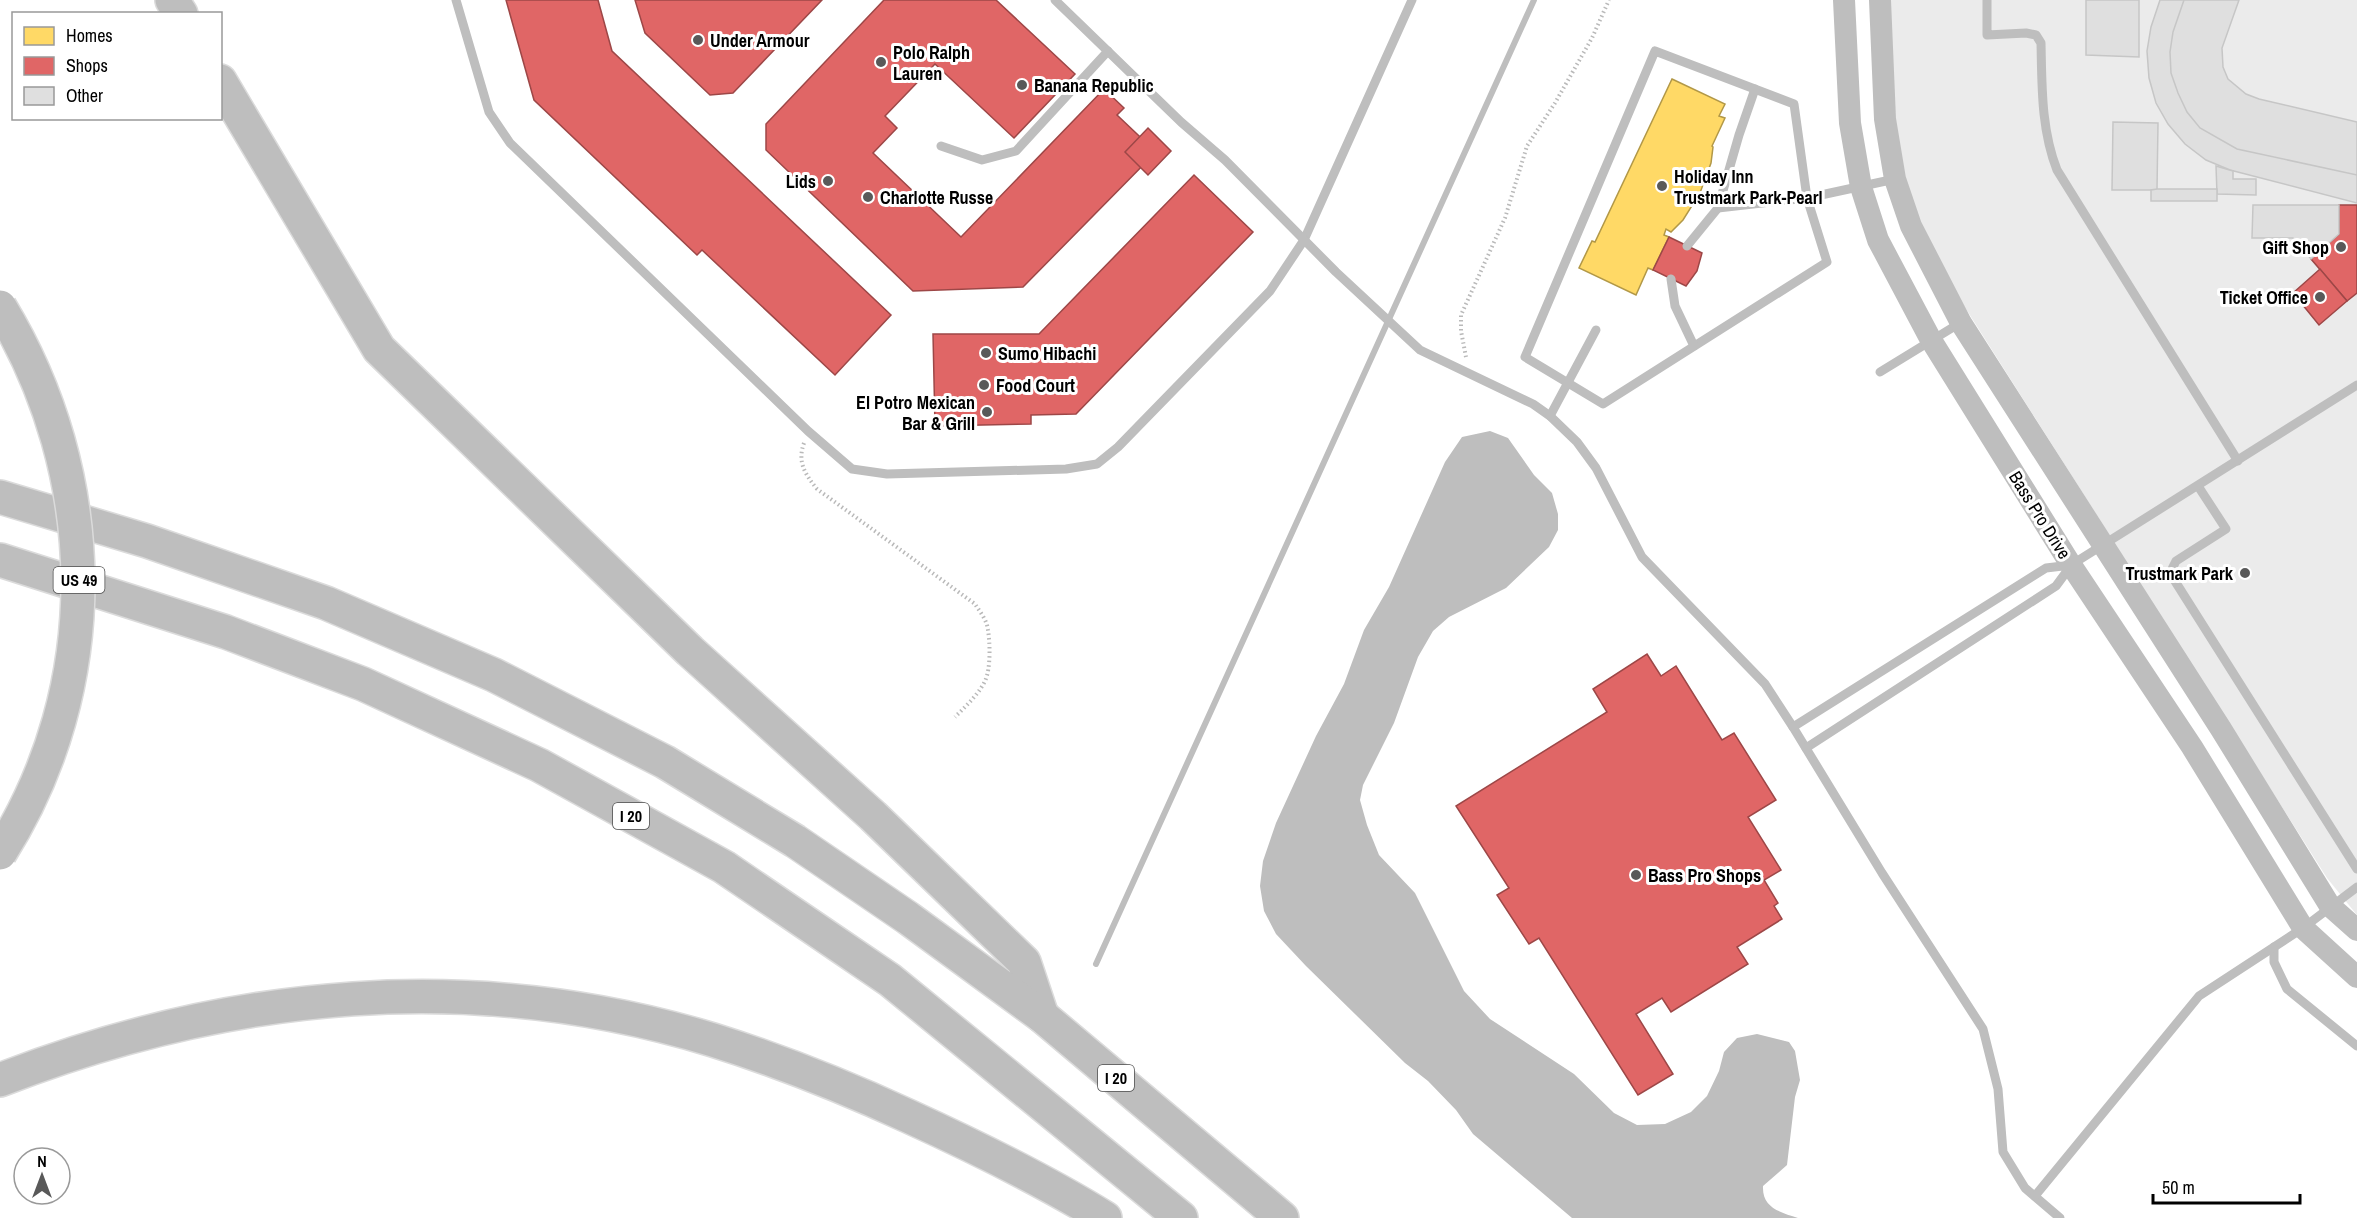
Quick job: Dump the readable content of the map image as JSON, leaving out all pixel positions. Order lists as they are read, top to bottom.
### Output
{
  "streets": {
    "highway": ["US 49", "I 20"],
    "street": ["Bass Pro Drive"]
  },
  "places": [
    "Under Armour",
    "Polo Ralph Lauren",
    "Banana Republic",
    "Lids",
    "Holiday Inn Trustmark Park-Pearl",
    "Charlotte Russe",
    "Gift Shop",
    "Ticket Office",
    "Sumo Hibachi",
    "Food Court",
    "El Potro Mexican Bar & Grill",
    "Trustmark Park",
    "Bass Pro Shops"
  ],
  "legend": ["Homes", "Shops", "Other"],
  "scale_bar": "50 m",
  "north": "top"
}
